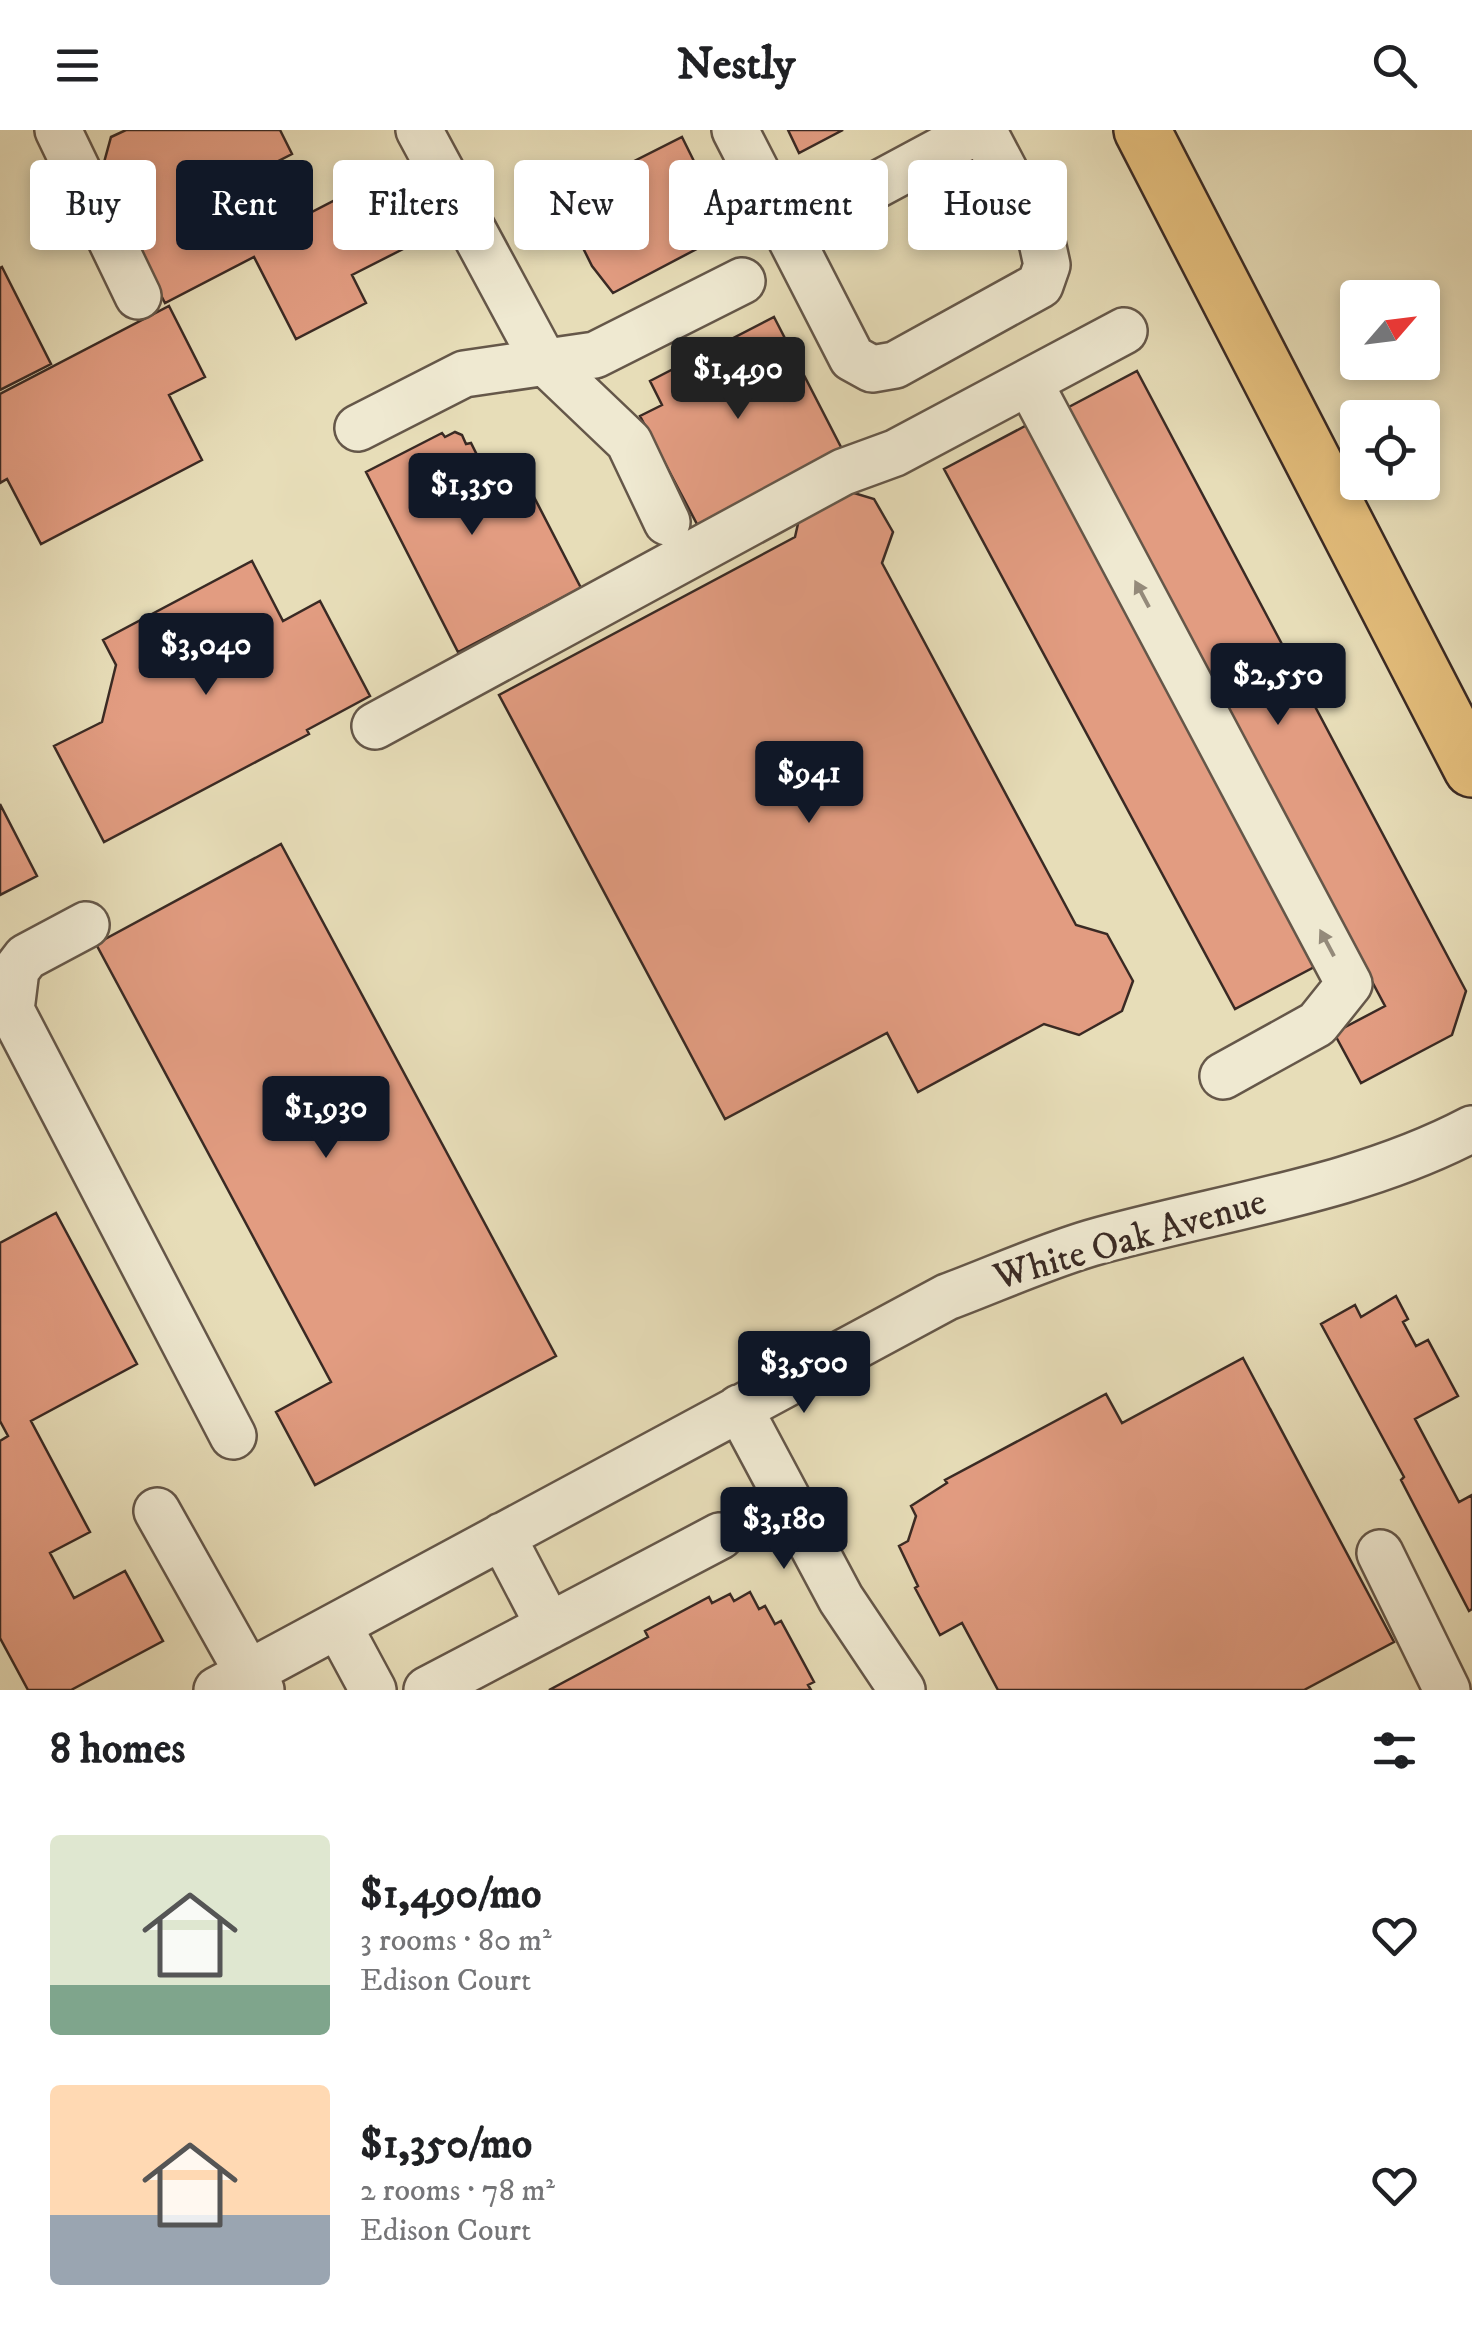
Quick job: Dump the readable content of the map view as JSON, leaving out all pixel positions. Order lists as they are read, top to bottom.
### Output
{
  "streets": {
    "street": ["White Oak Avenue"]
  },
  "north": "top right",
  "page": {
    "header": "Nestly",
    "chip": [
      "Buy",
      "Rent",
      "Filters",
      "New",
      "Apartment",
      "House"
    ],
    "price": [
      "$1,490",
      "$1,350",
      "$3,040",
      "$2,550",
      "$941",
      "$1,930",
      "$3,500",
      "$3,180"
    ],
    "heading": "8 homes",
    "list": [
      {
        "name": "$1,490/mo",
        "note": "3 rooms · 80 m² · Edison Court"
      },
      {
        "name": "$1,350/mo",
        "note": "2 rooms · 78 m² · Edison Court"
      }
    ]
  }
}
